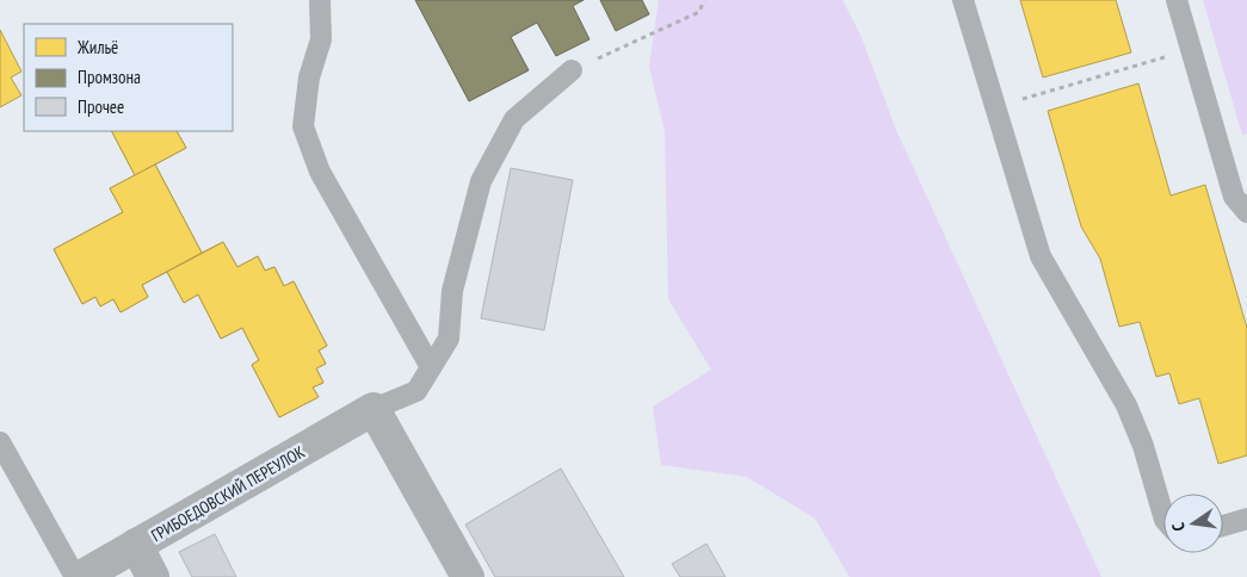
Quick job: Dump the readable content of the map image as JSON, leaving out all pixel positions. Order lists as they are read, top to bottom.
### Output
{
  "streets": {
    "street": ["ГРИБОЕДОВСКИЙ ПЕРЕУЛОК"]
  },
  "legend": ["Жильё", "Промзона", "Прочее"],
  "north": "left"
}
